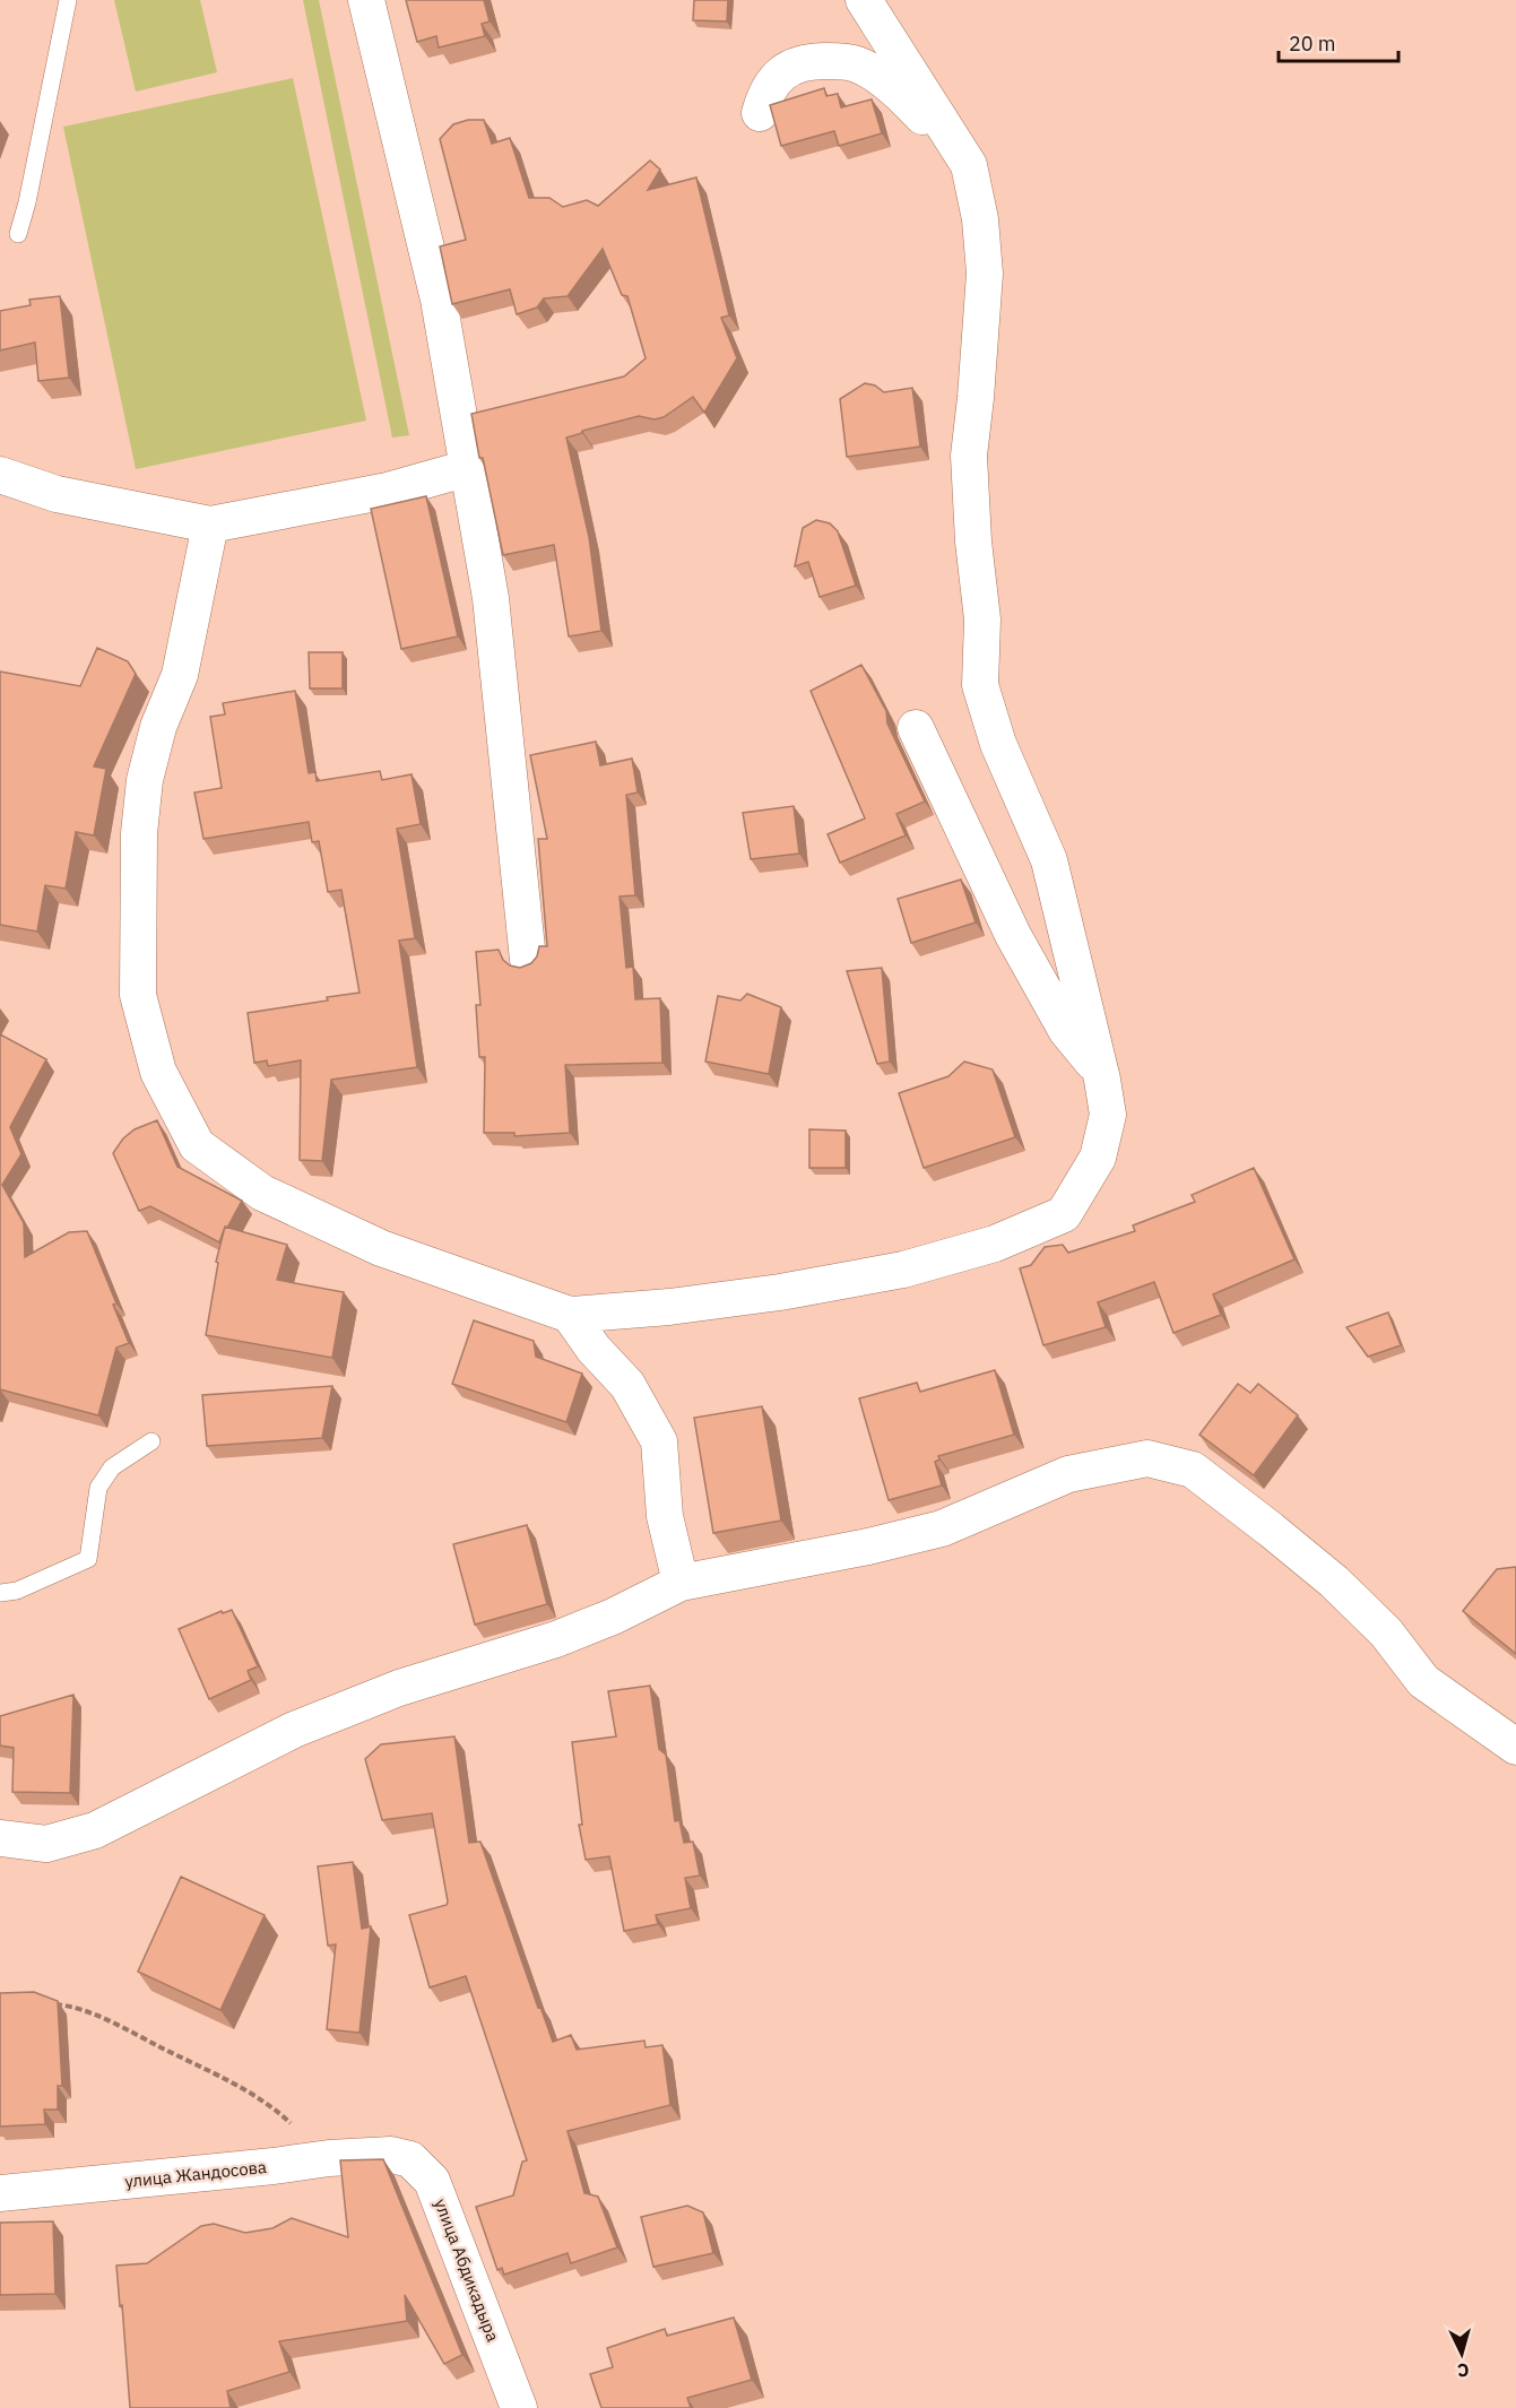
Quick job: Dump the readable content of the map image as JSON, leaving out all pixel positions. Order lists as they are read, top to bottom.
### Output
{
  "streets": {
    "street": ["улица Жандосова", "улица Абдикадыра"]
  },
  "crossings": [
    ["улица Жандосова", "улица Абдикадыра"]
  ],
  "scale_bar": "20 m",
  "north": "bottom"
}
